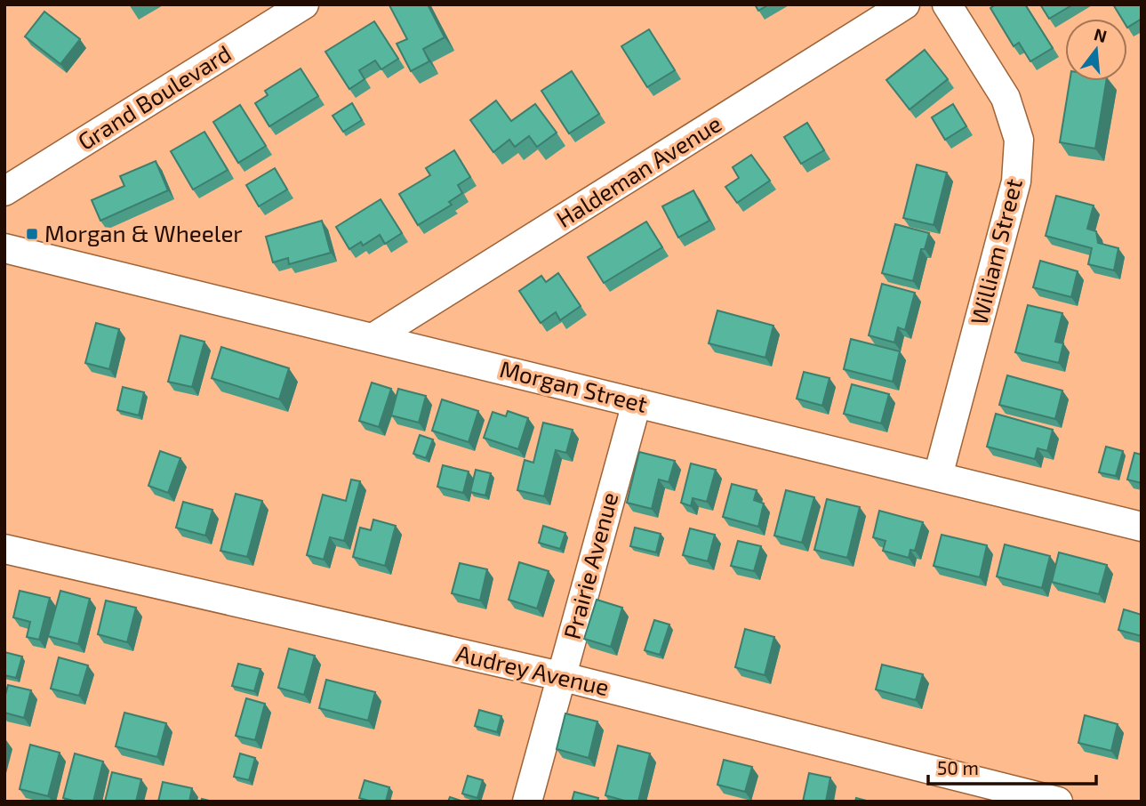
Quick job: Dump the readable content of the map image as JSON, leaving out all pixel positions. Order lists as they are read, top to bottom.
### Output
{
  "streets": {
    "street": [
      "Grand Boulevard",
      "Haldeman Avenue",
      "William Street",
      "Morgan Street",
      "Prairie Avenue",
      "Audrey Avenue"
    ]
  },
  "crossings": [
    ["Haldeman Avenue", "Morgan Street"],
    ["William Street", "Morgan Street"],
    ["Morgan Street", "Prairie Avenue"],
    ["Prairie Avenue", "Audrey Avenue"]
  ],
  "places": {
    "transit": ["Morgan & Wheeler"]
  },
  "scale_bar": "50 m",
  "north": "top"
}
